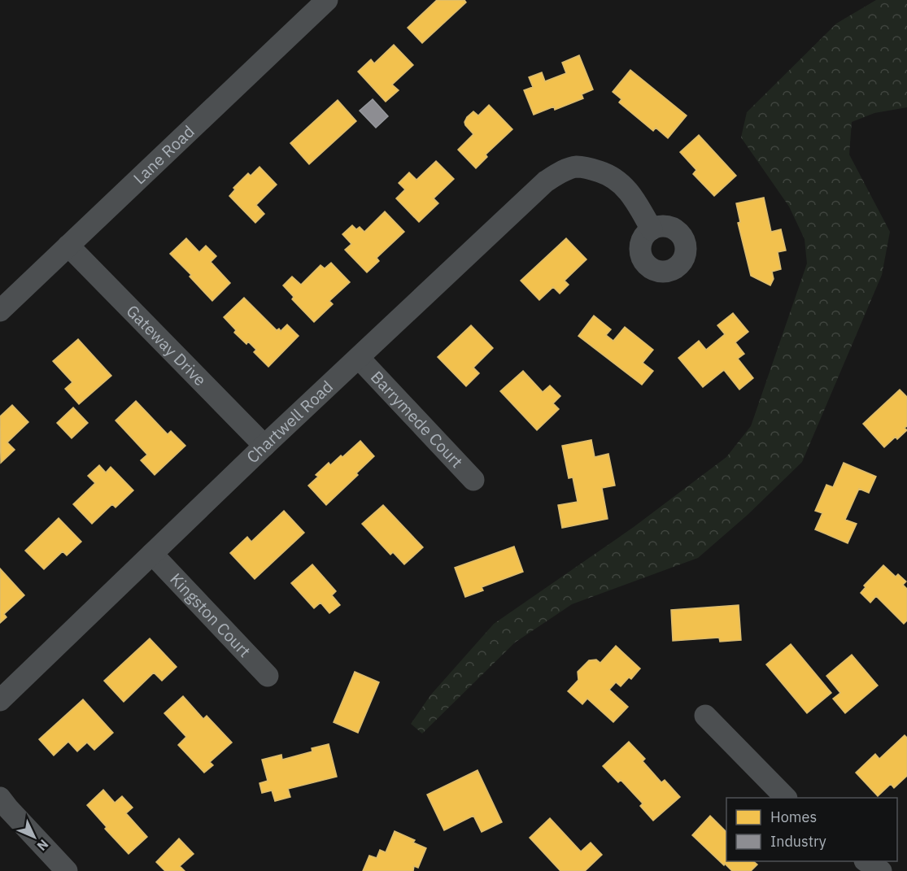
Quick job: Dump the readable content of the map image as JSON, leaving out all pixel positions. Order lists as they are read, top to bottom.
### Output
{
  "streets": {
    "street": [
      "Lane Road",
      "Gateway Drive",
      "Barrymede Court",
      "Chartwell Road",
      "Kingston Court"
    ]
  },
  "crossings": [
    ["Lane Road", "Gateway Drive"],
    ["Gateway Drive", "Chartwell Road"],
    ["Barrymede Court", "Chartwell Road"],
    ["Chartwell Road", "Kingston Court"]
  ],
  "legend": ["Homes", "Industry"],
  "north": "bottom right"
}
